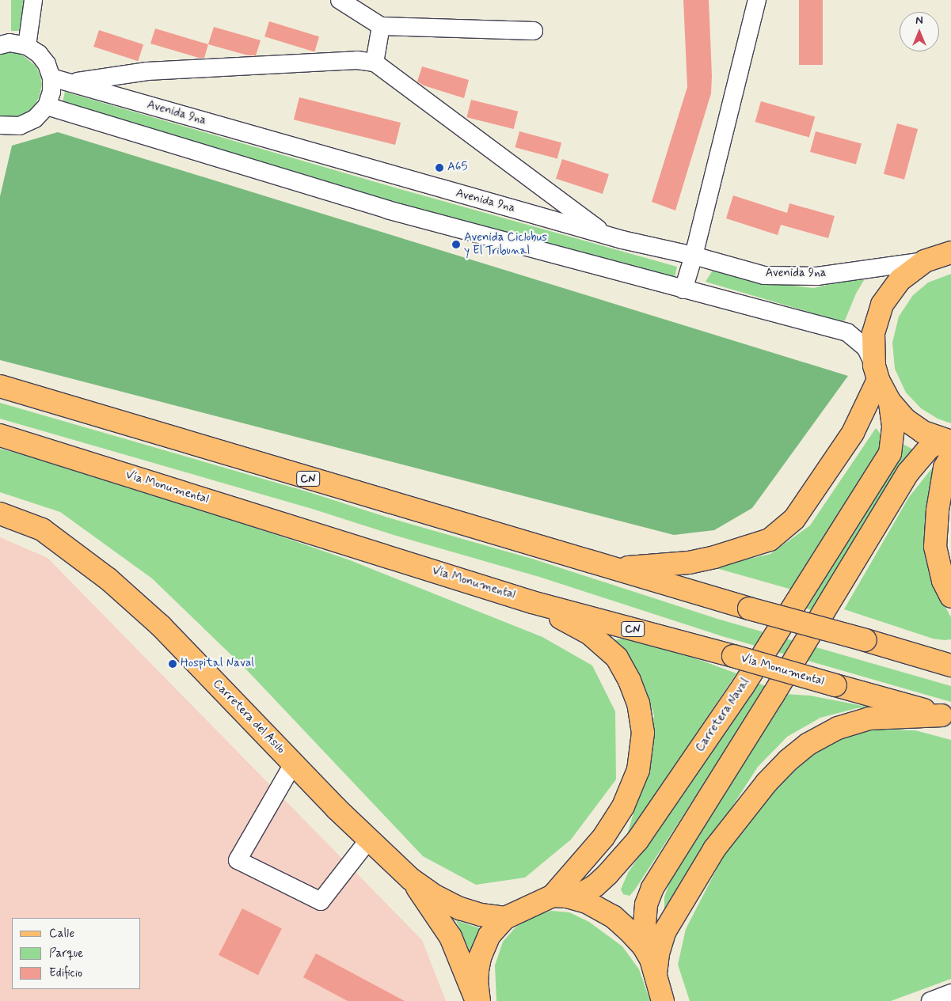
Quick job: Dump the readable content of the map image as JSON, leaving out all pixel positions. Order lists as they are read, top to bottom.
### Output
{
  "streets": {
    "main road": [
      "CN",
      "Vía Monumental",
      "Carretera Naval",
      "Carretera del Asilo"
    ],
    "street": ["Avenida 9na"]
  },
  "crossings": [
    ["Carretera Naval", "Carretera del Asilo"]
  ],
  "places": ["A65", "Avenida Ciclobus y El Tribunal", "Hospital Naval"],
  "legend": ["Calle", "Parque", "Edificio"],
  "north": "top"
}
